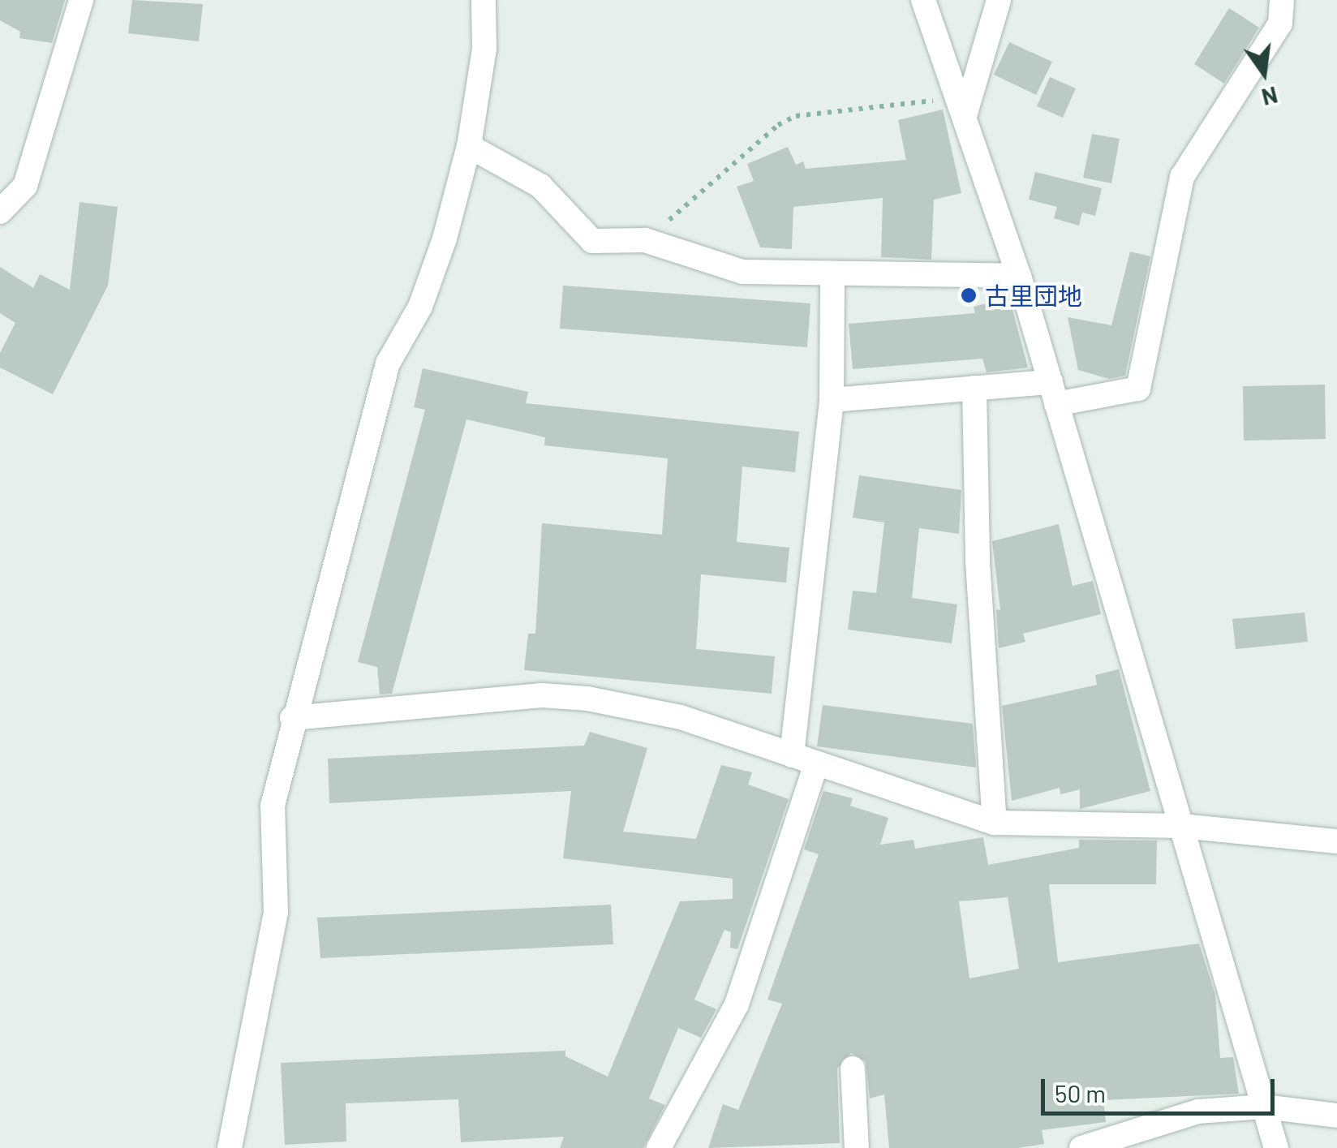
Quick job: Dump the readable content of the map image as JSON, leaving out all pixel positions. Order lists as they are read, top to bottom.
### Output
{
  "places": ["古里団地"],
  "scale_bar": "50 m",
  "north": "bottom"
}
